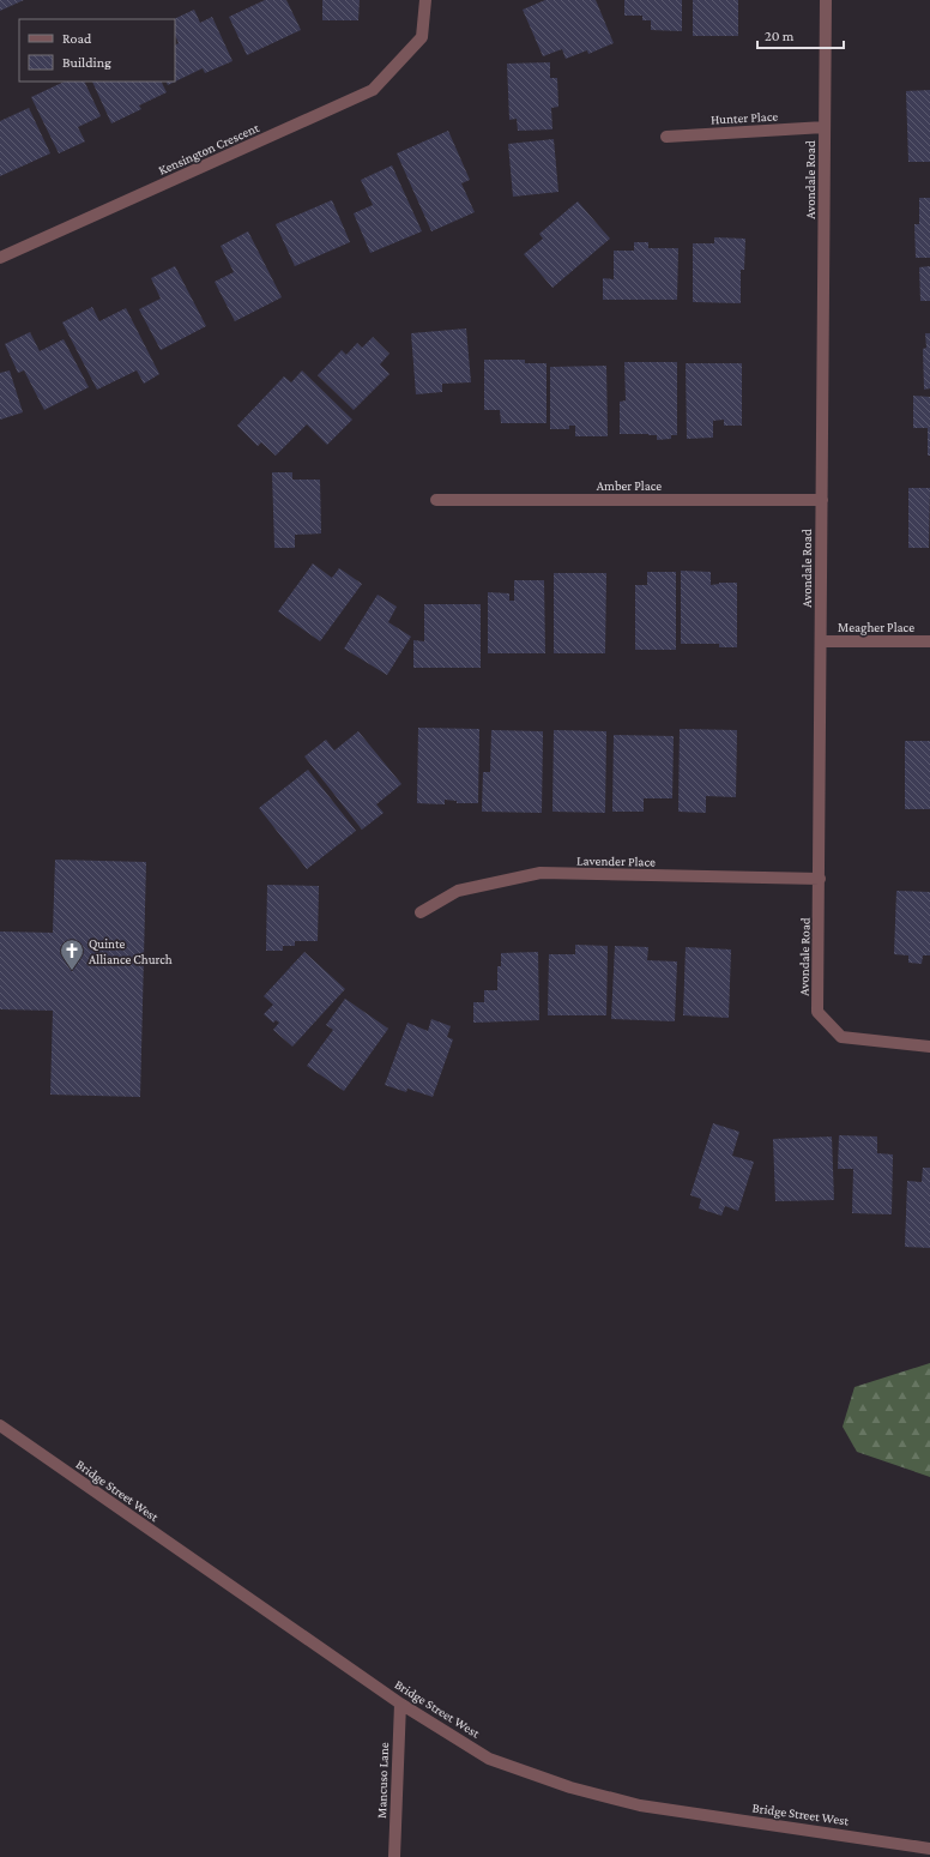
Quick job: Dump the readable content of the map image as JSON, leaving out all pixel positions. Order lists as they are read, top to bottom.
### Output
{
  "streets": {
    "street": [
      "Hunter Place",
      "Kensington Crescent",
      "Avondale Road",
      "Amber Place",
      "Meagher Place",
      "Lavender Place",
      "Bridge Street West",
      "Mancuso Lane"
    ]
  },
  "crossings": [
    ["Hunter Place", "Avondale Road"],
    ["Avondale Road", "Amber Place"],
    ["Avondale Road", "Meagher Place"],
    ["Avondale Road", "Lavender Place"],
    ["Bridge Street West", "Mancuso Lane"]
  ],
  "places": {
    "church": ["Quinte Alliance Church"]
  },
  "legend": ["Road", "Building"],
  "scale_bar": "20 m"
}
